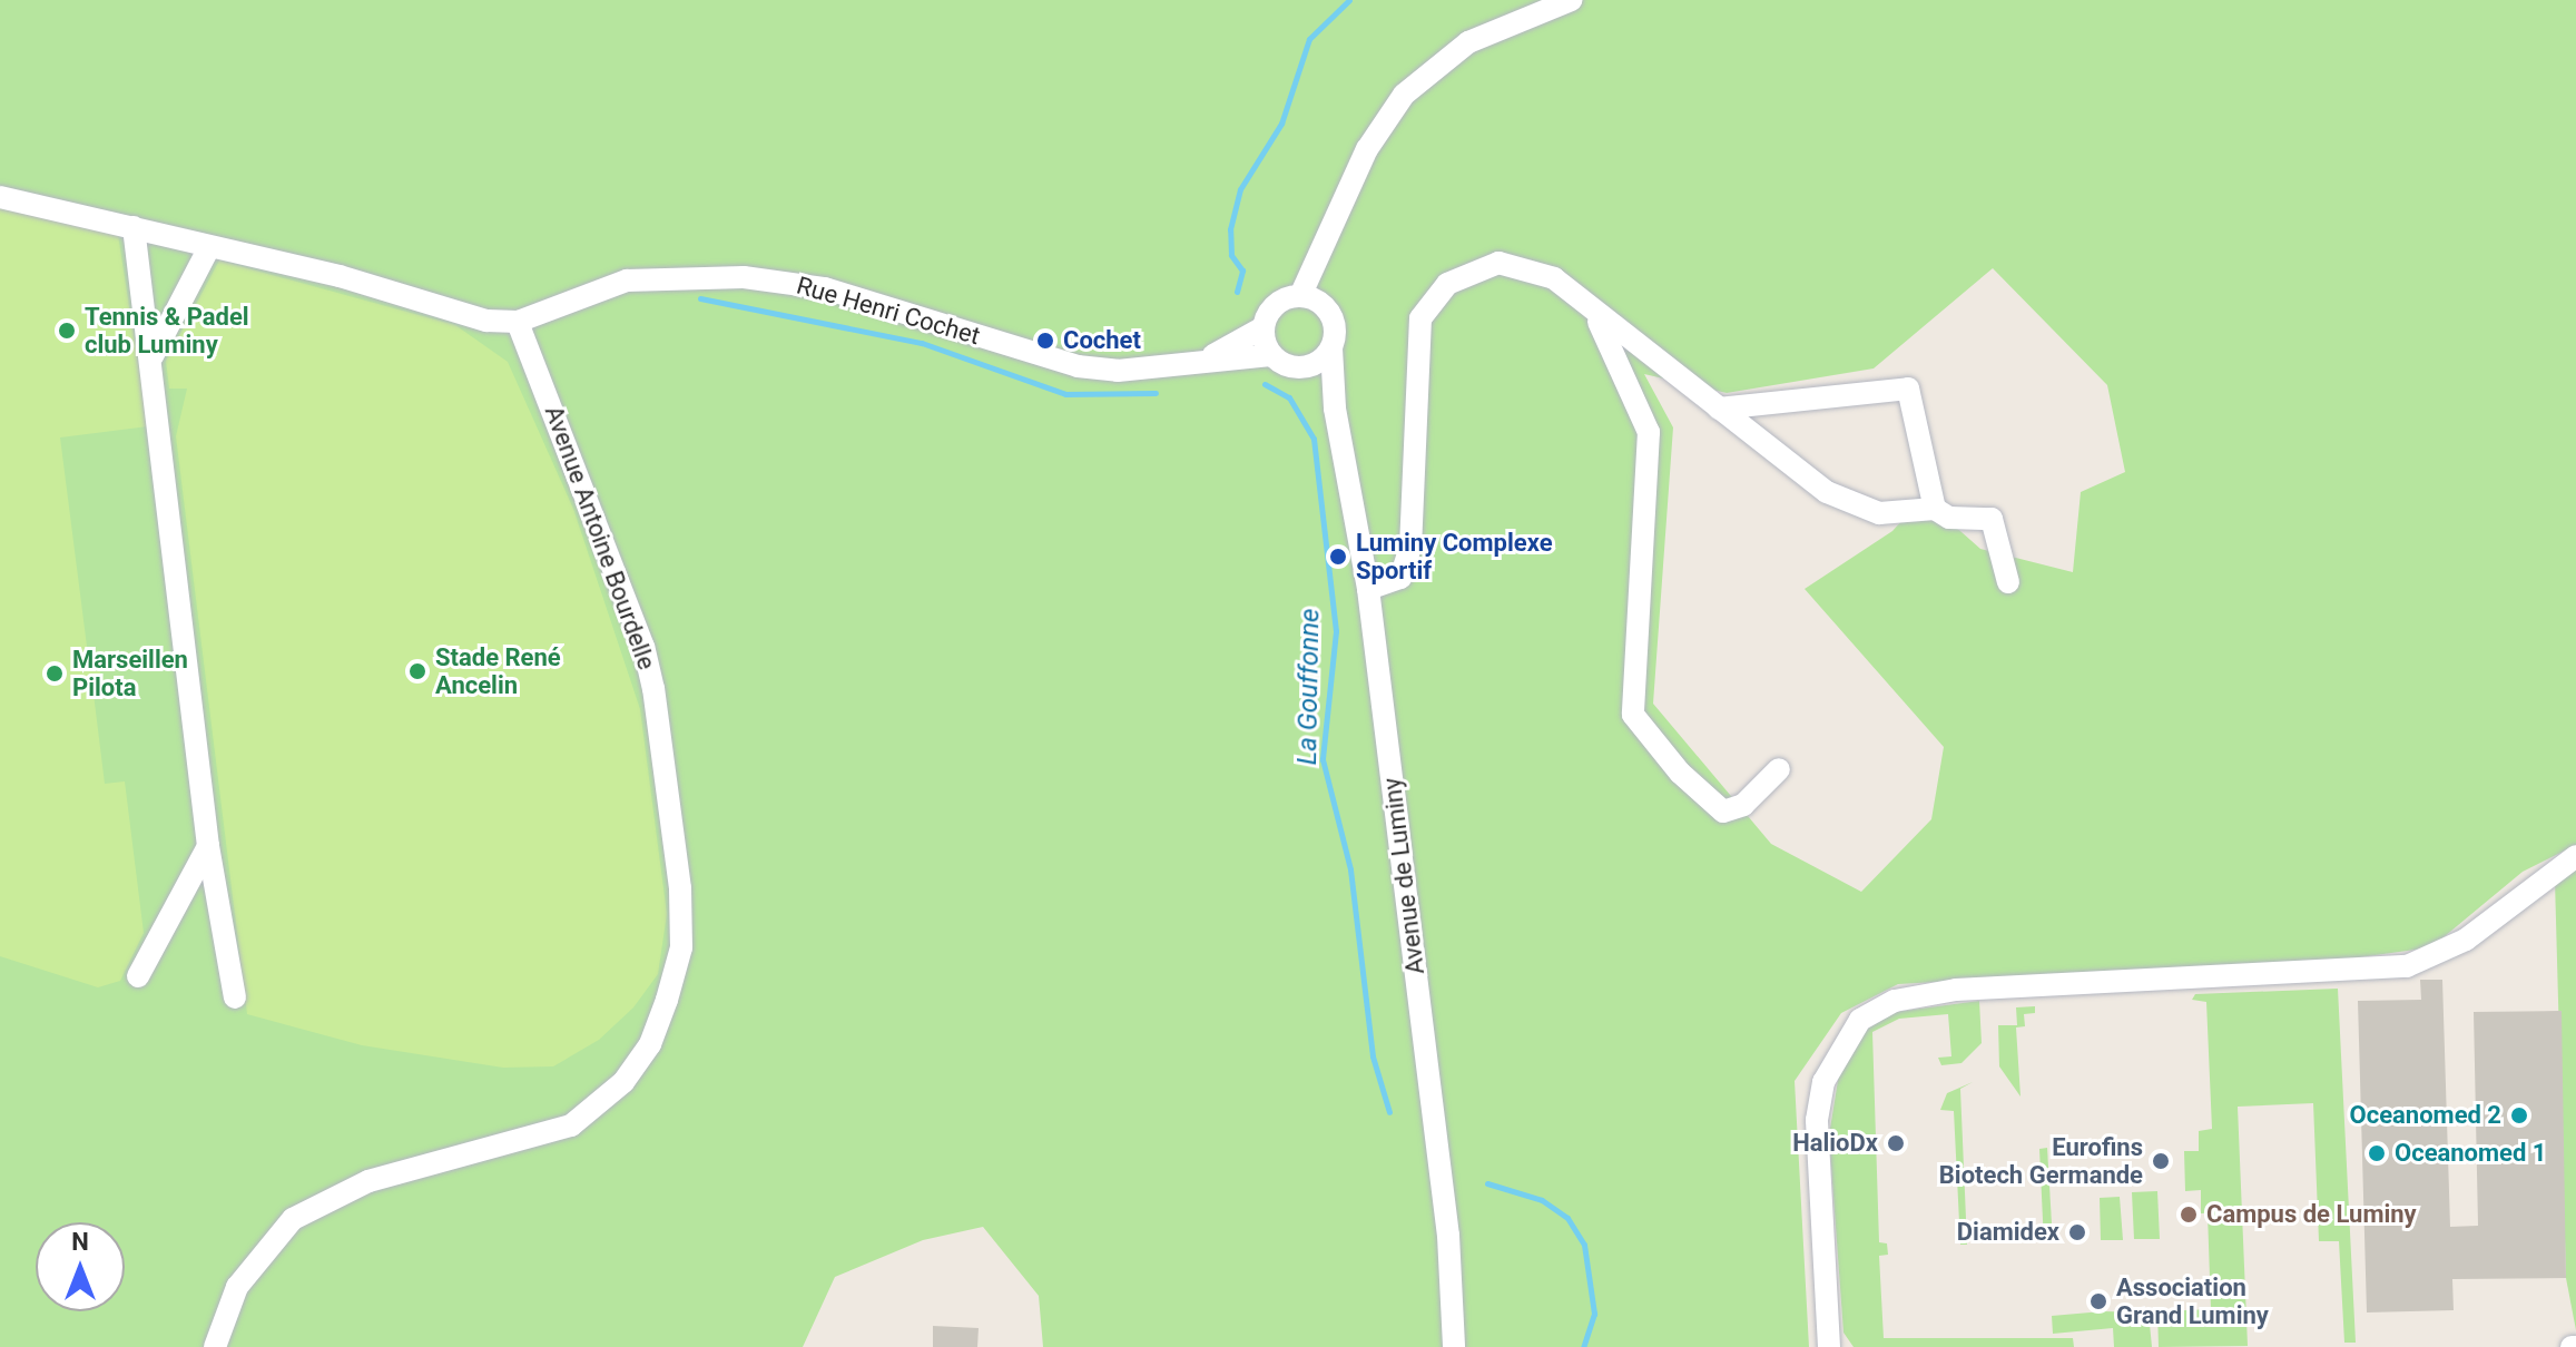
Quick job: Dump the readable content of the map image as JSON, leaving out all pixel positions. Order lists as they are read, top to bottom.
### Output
{
  "streets": {
    "street": ["Rue Henri Cochet", "Avenue Antoine Bourdelle", "Avenue de Luminy"]
  },
  "crossings": [
    ["Rue Henri Cochet", "Avenue Antoine Bourdelle"],
    ["Rue Henri Cochet", "Avenue de Luminy"]
  ],
  "water": ["La Gouffonne"],
  "places": [
    "Tennis & Padel club Luminy",
    "Cochet",
    "Luminy Complexe Sportif",
    "Stade René Ancelin",
    "Marseillen Pilota",
    "Oceanomed 2",
    "HalioDx",
    "Oceanomed 1",
    "Eurofins Biotech Germande",
    "Campus de Luminy",
    "Diamidex",
    "Association Grand Luminy"
  ],
  "north": "top"
}
